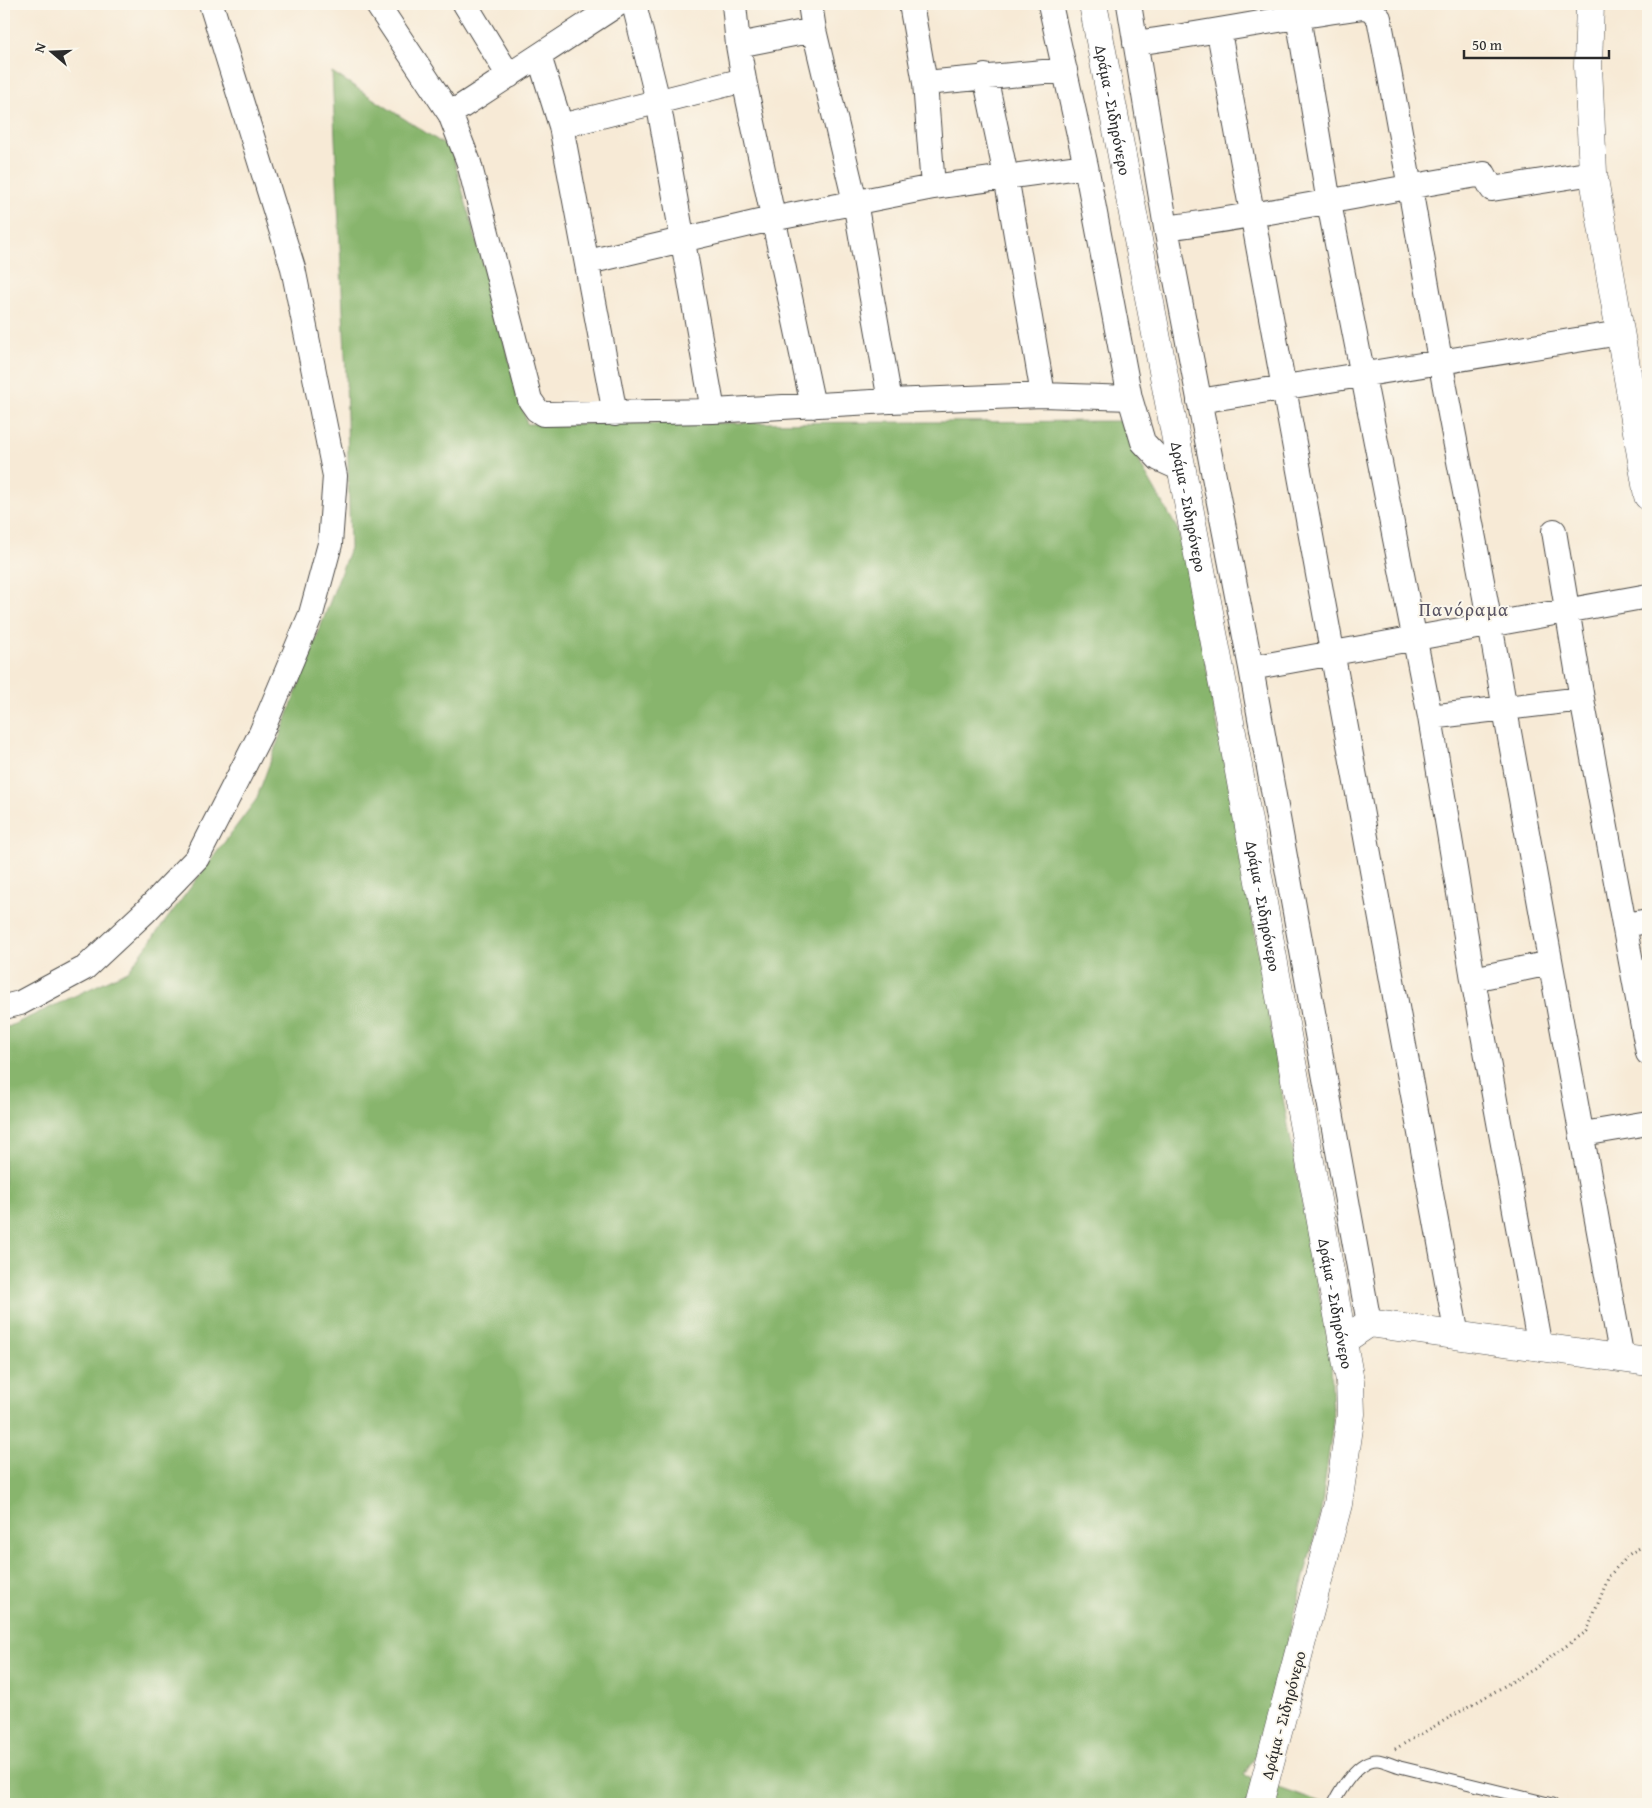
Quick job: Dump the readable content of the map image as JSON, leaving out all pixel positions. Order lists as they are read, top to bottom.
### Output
{
  "streets": {
    "street": ["Δράμα - Σιδηρόνερο"]
  },
  "districts": ["Πανόραμα"],
  "scale_bar": "50 m",
  "north": "left"
}
